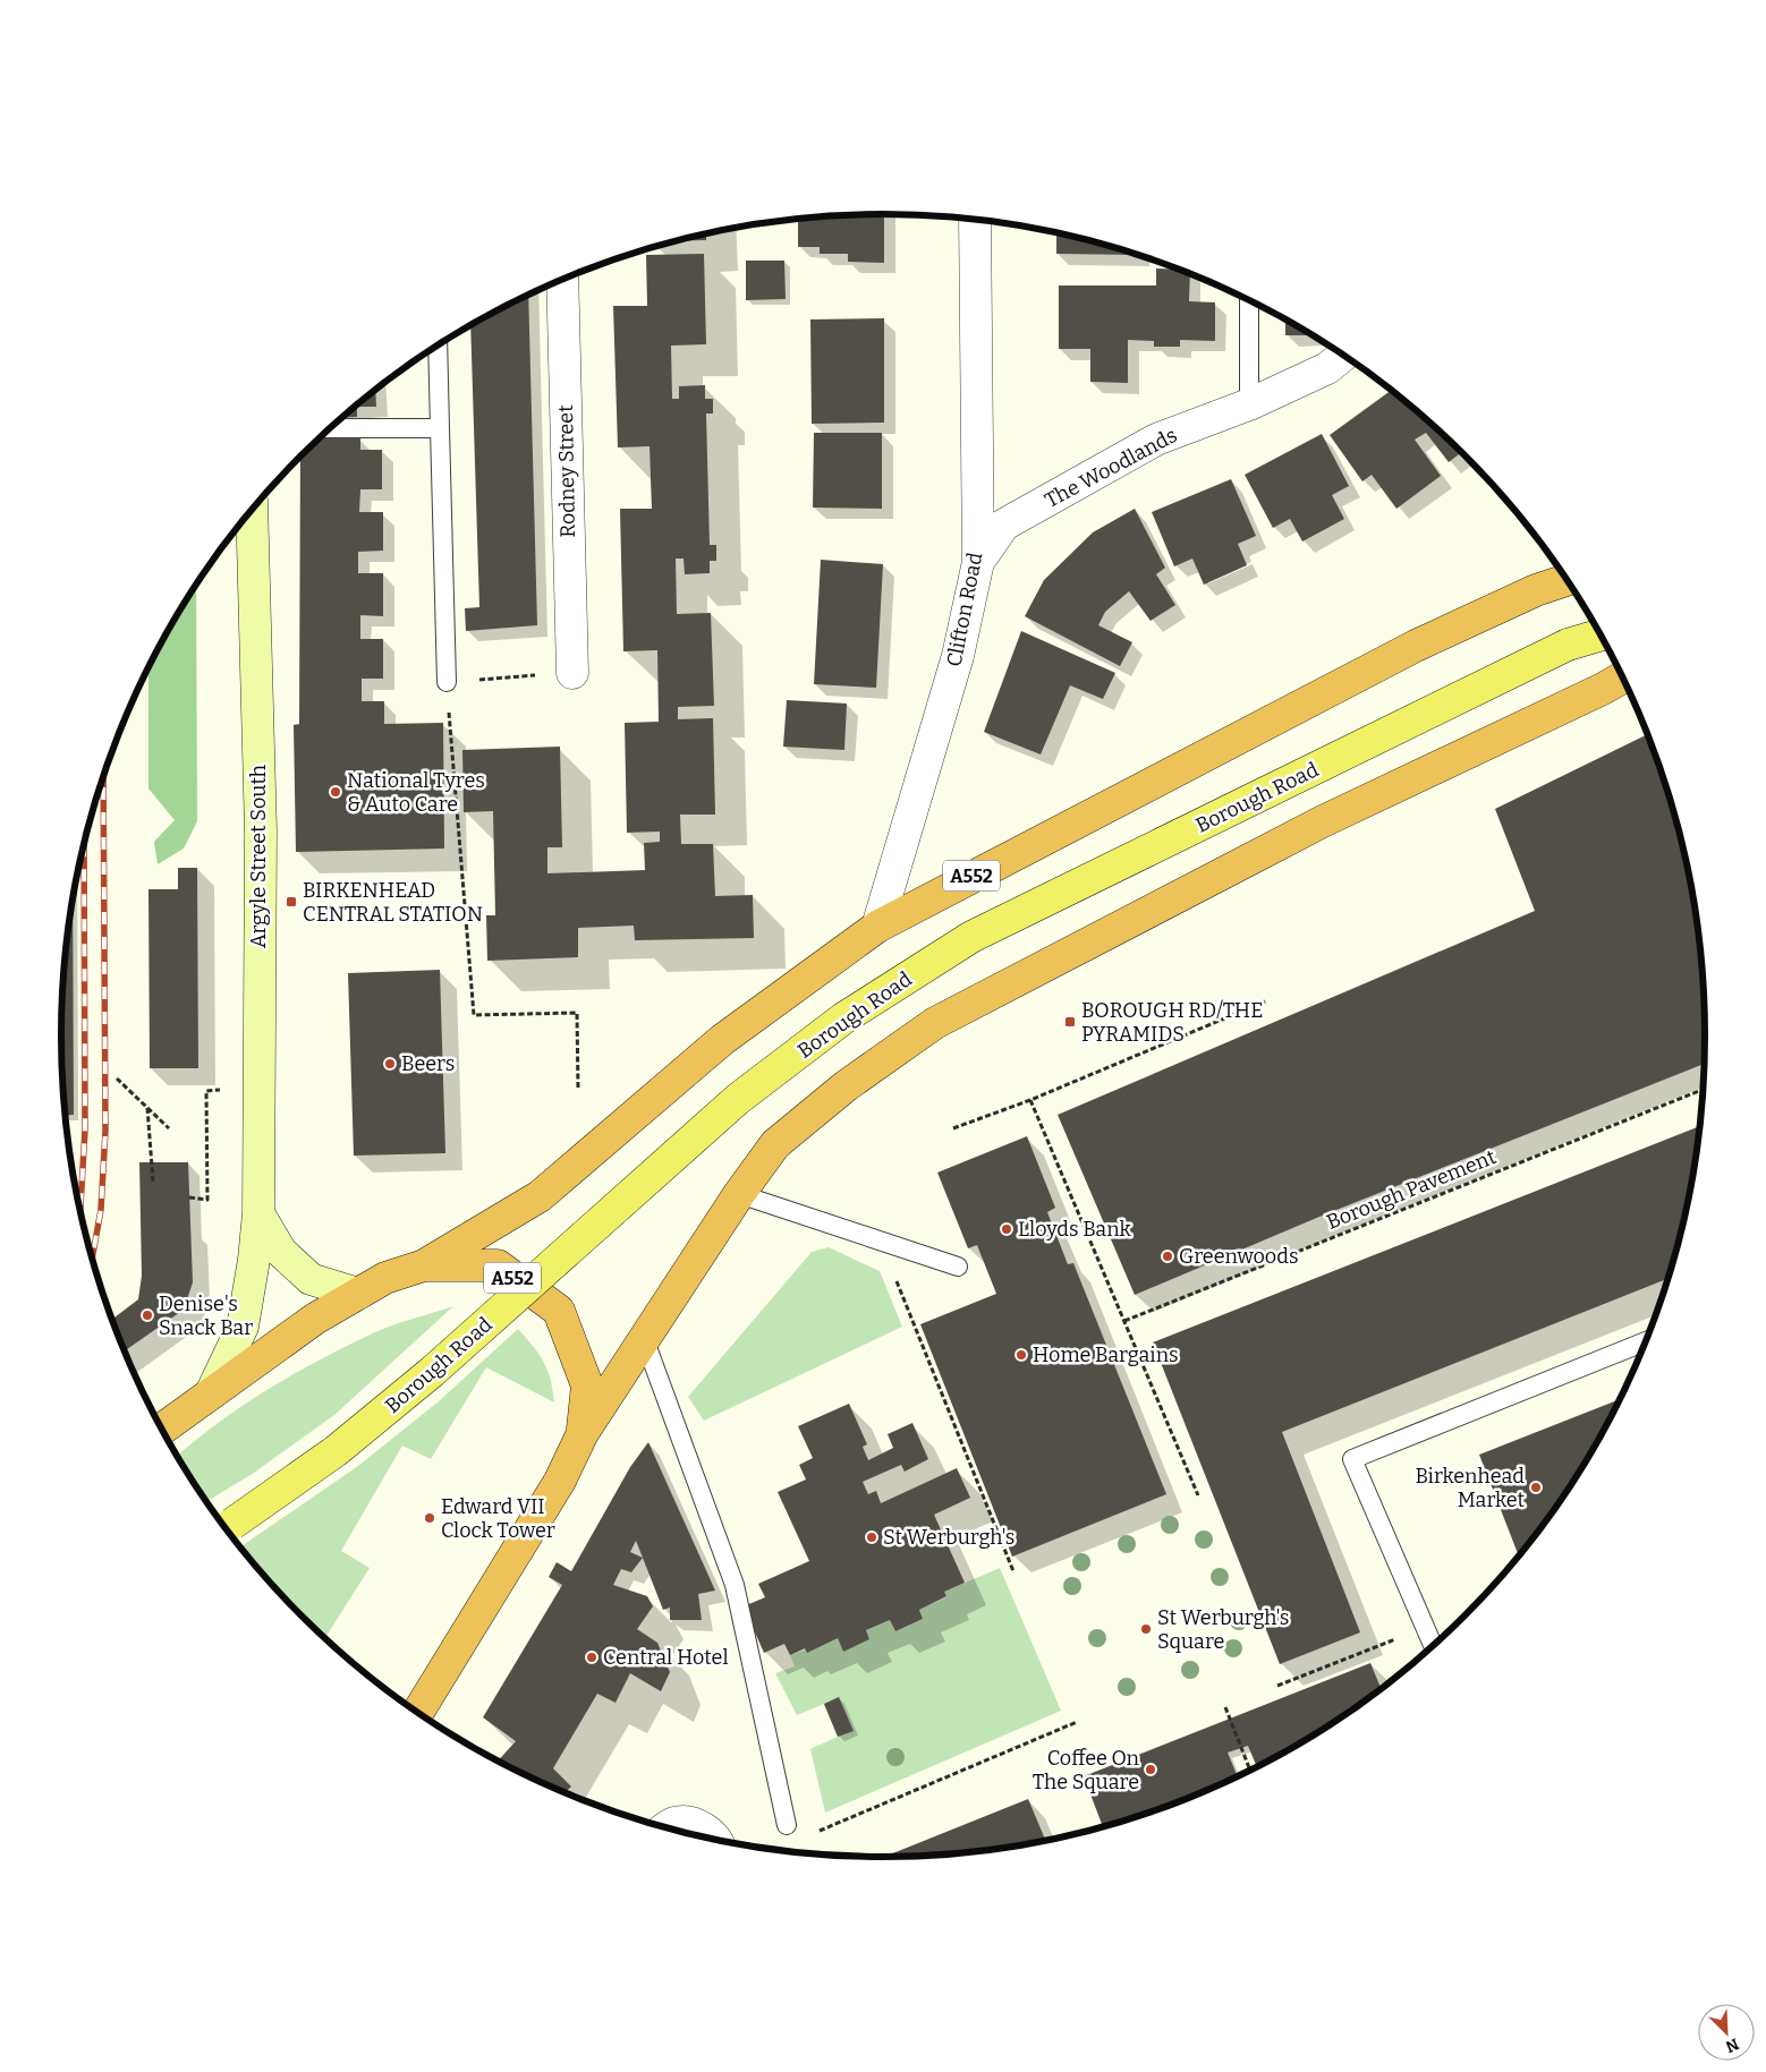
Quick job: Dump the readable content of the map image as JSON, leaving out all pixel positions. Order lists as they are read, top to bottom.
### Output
{
  "streets": {
    "highway": ["A552"],
    "main road": ["Borough Road", "Argyle Street South"],
    "street": ["The Woodlands", "Rodney Street", "Clifton Road"],
    "path": ["Borough Pavement"]
  },
  "crossings": [
    ["The Woodlands", "Clifton Road"],
    ["Clifton Road", "A552"],
    ["Argyle Street South", "A552"]
  ],
  "places": {
    "other": [
      "National Tyres & Auto Care",
      "Beers",
      "Lloyds Bank",
      "Greenwoods",
      "Denise's Snack Bar",
      "Home Bargains",
      "Birkenhead Market",
      "Edward VII Clock Tower",
      "St Werburgh's",
      "St Werburgh's Square",
      "Central Hotel",
      "Coffee On The Square"
    ],
    "transit": ["BIRKENHEAD CENTRAL STATION", "BOROUGH RD/THE PYRAMIDS"]
  },
  "north": "bottom right"
}
